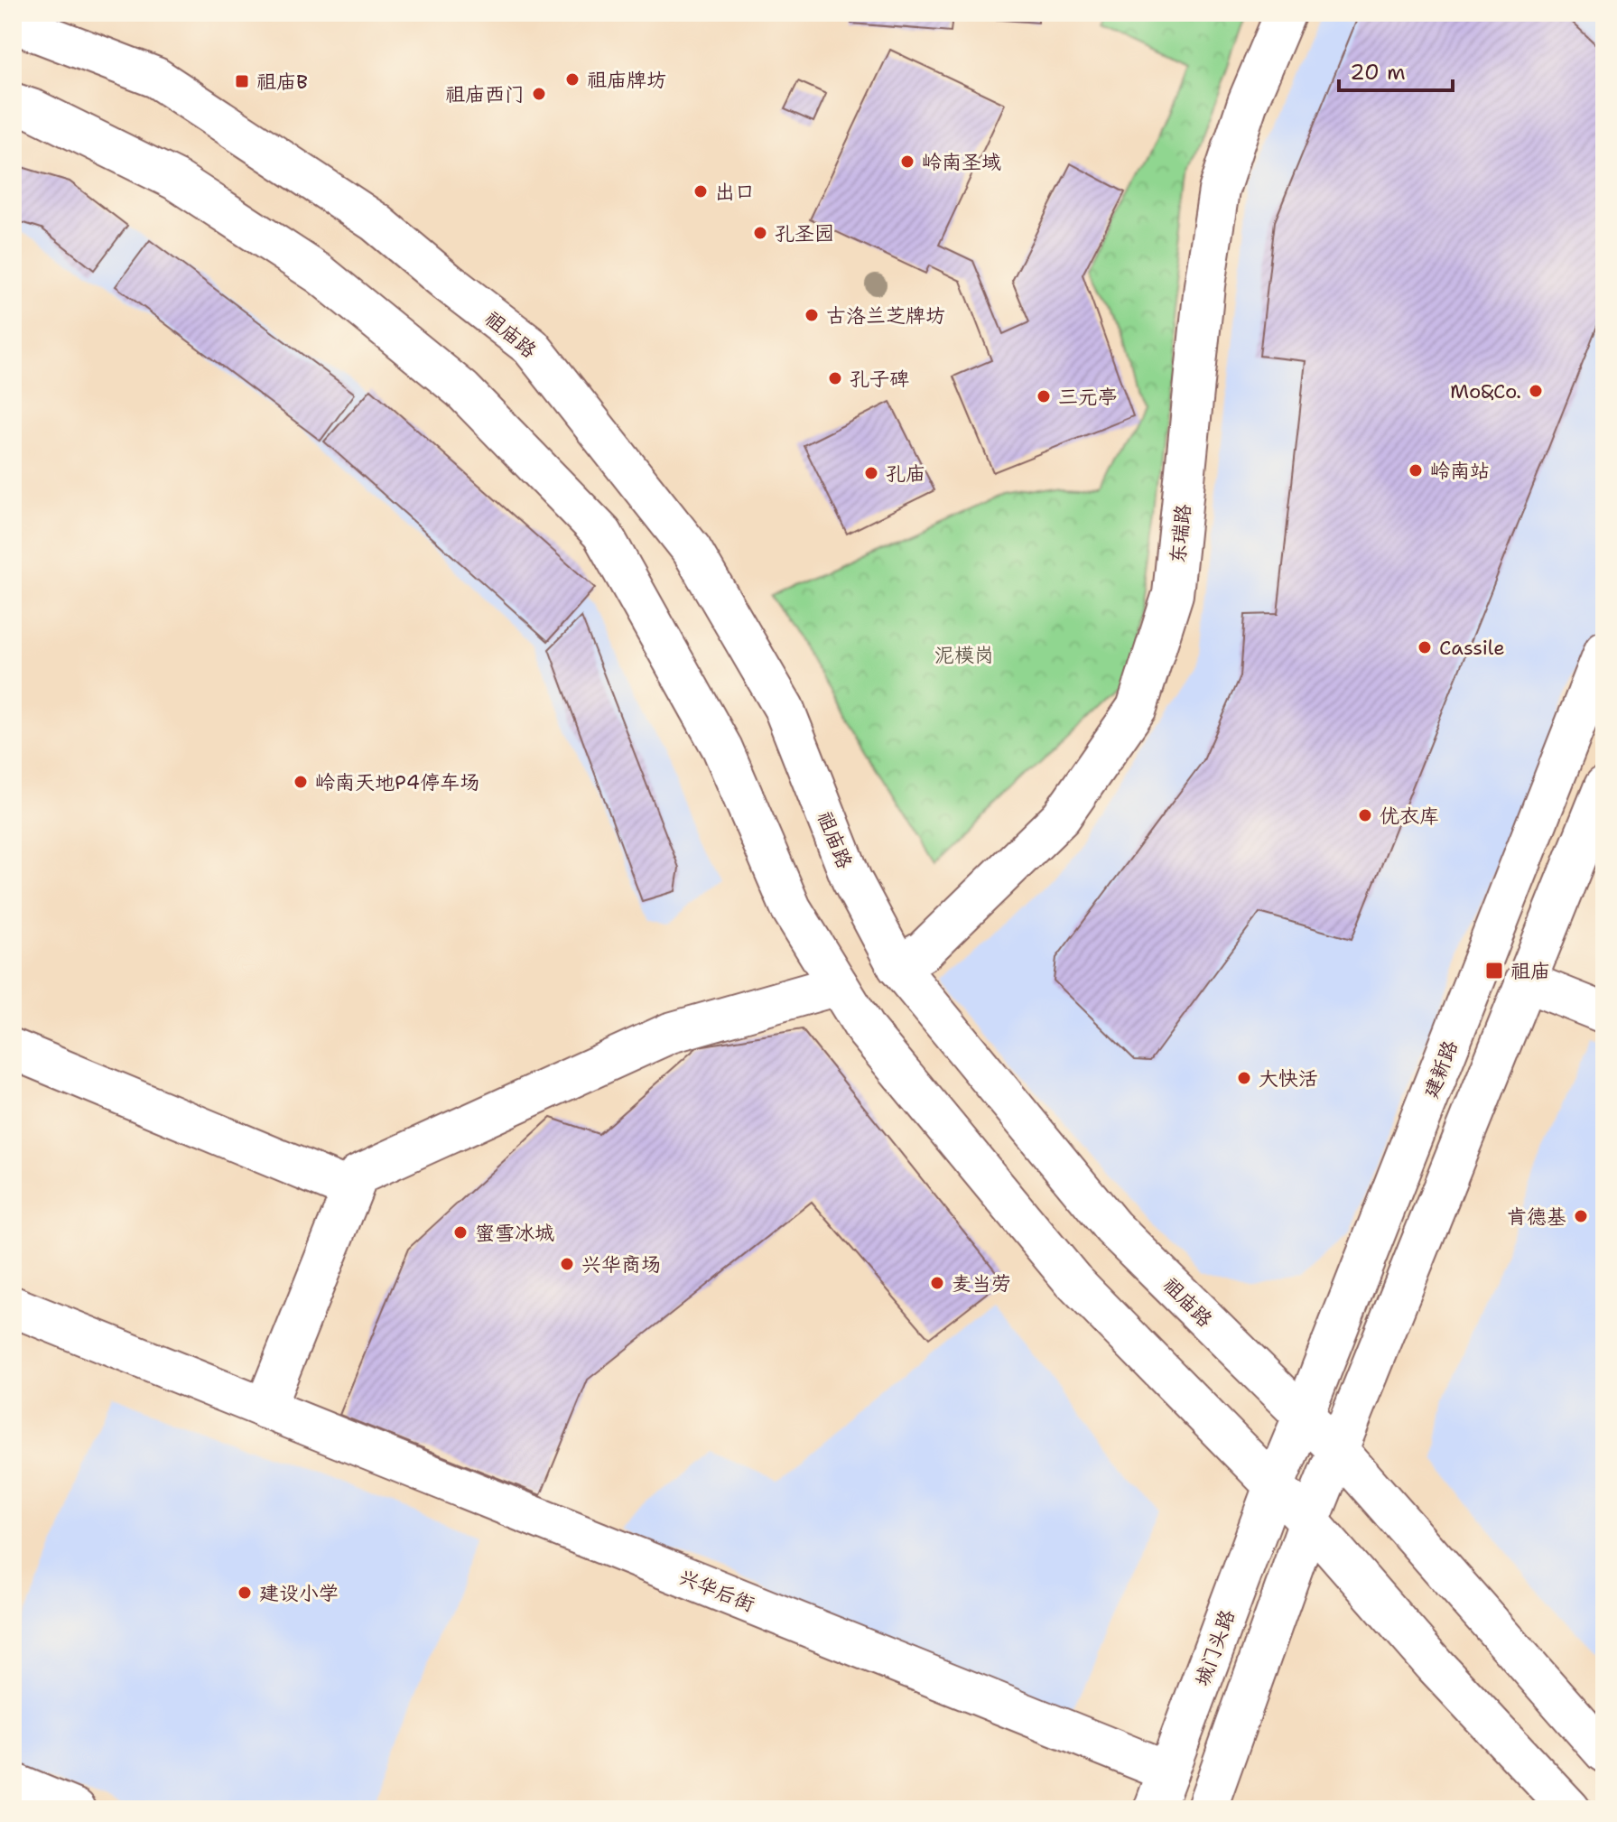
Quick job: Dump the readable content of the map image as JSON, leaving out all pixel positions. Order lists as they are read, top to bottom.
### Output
{
  "streets": {
    "main road": [
      "祖庙路",
      "东瑞路",
      "建新路",
      "兴华后街",
      "城门头路"
    ]
  },
  "crossings": [
    ["祖庙路", "东瑞路"],
    ["祖庙路", "建新路"],
    ["建新路", "城门头路"],
    ["兴华后街", "城门头路"]
  ],
  "parks": ["泥模岗"],
  "places": {
    "other": [
      "祖庙牌坊",
      "祖庙西门",
      "岭南圣域",
      "出口",
      "孔圣园",
      "古洛兰芝牌坊",
      "孔子碑",
      "Mo&Co.",
      "三元亭",
      "岭南站",
      "孔庙",
      "Cassile",
      "岭南天地P4停车场",
      "优衣库",
      "大快活",
      "肯德基",
      "蜜雪冰城",
      "兴华商场",
      "麦当劳",
      "建设小学"
    ],
    "transit": ["祖庙B", "祖庙"]
  },
  "scale_bar": "20 m"
}
